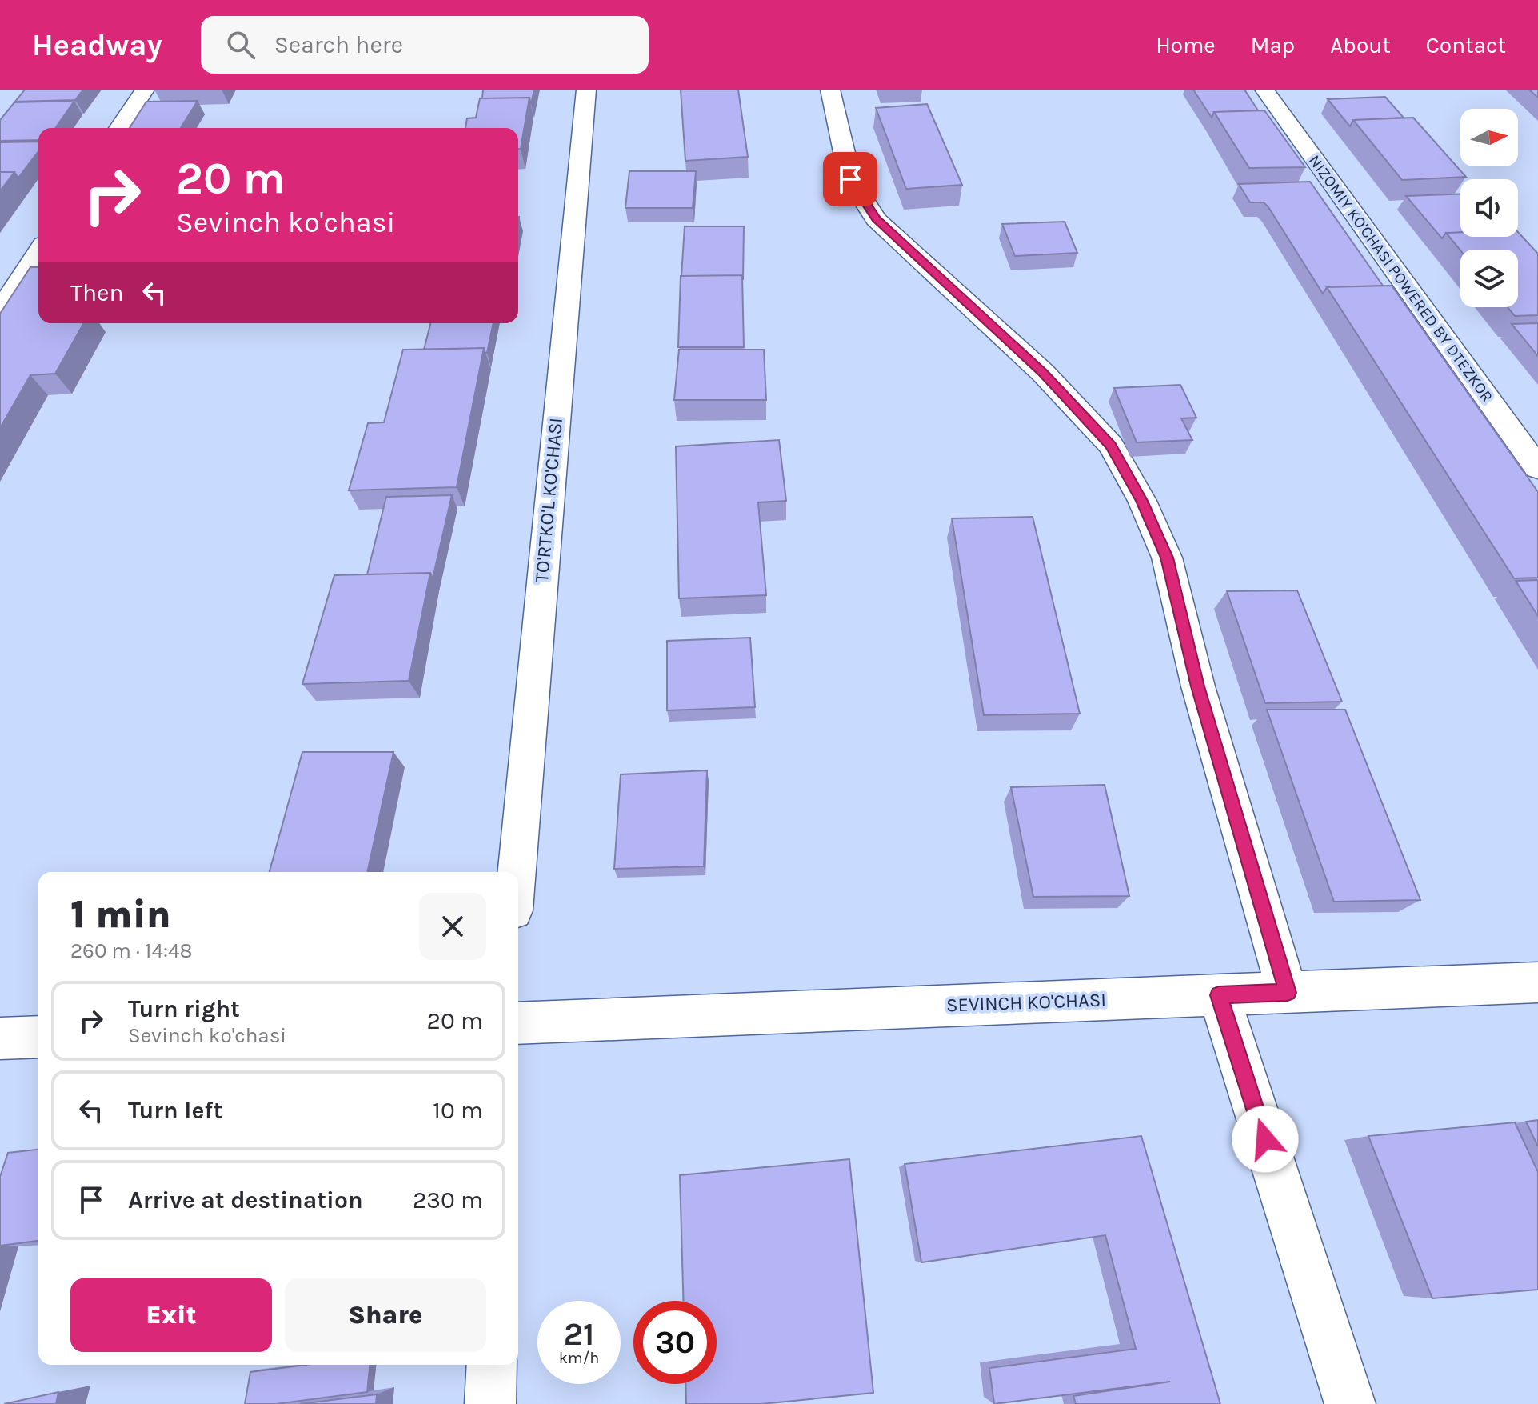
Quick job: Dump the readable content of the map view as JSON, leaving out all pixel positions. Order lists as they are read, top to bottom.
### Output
{
  "streets": {
    "street": ["NIZOMIY KO'CHASI POWERED BY DTEZKOR", "TO'RTKO'L KO'CHASI", "SEVINCH KO'CHASI"]
  },
  "north": "right",
  "page": {
    "header": "Headway",
    "search": "Search here",
    "nav": [
      "Home",
      "Map",
      "About",
      "Contact"
    ],
    "turn": ["20 m", "Sevinch ko'chasi"],
    "then": "Then",
    "heading": ["1 min", "260 m · 14:48"],
    "list": [
      {
        "name": "Turn right",
        "note": "Sevinch ko'chasi",
        "value": "20 m"
      },
      {
        "name": "Turn left",
        "value": "10 m"
      },
      {
        "name": "Arrive at destination",
        "value": "230 m"
      }
    ],
    "buttons": ["Exit", "Share"],
    "speed": "21 km/h",
    "limit": "30"
  }
}
